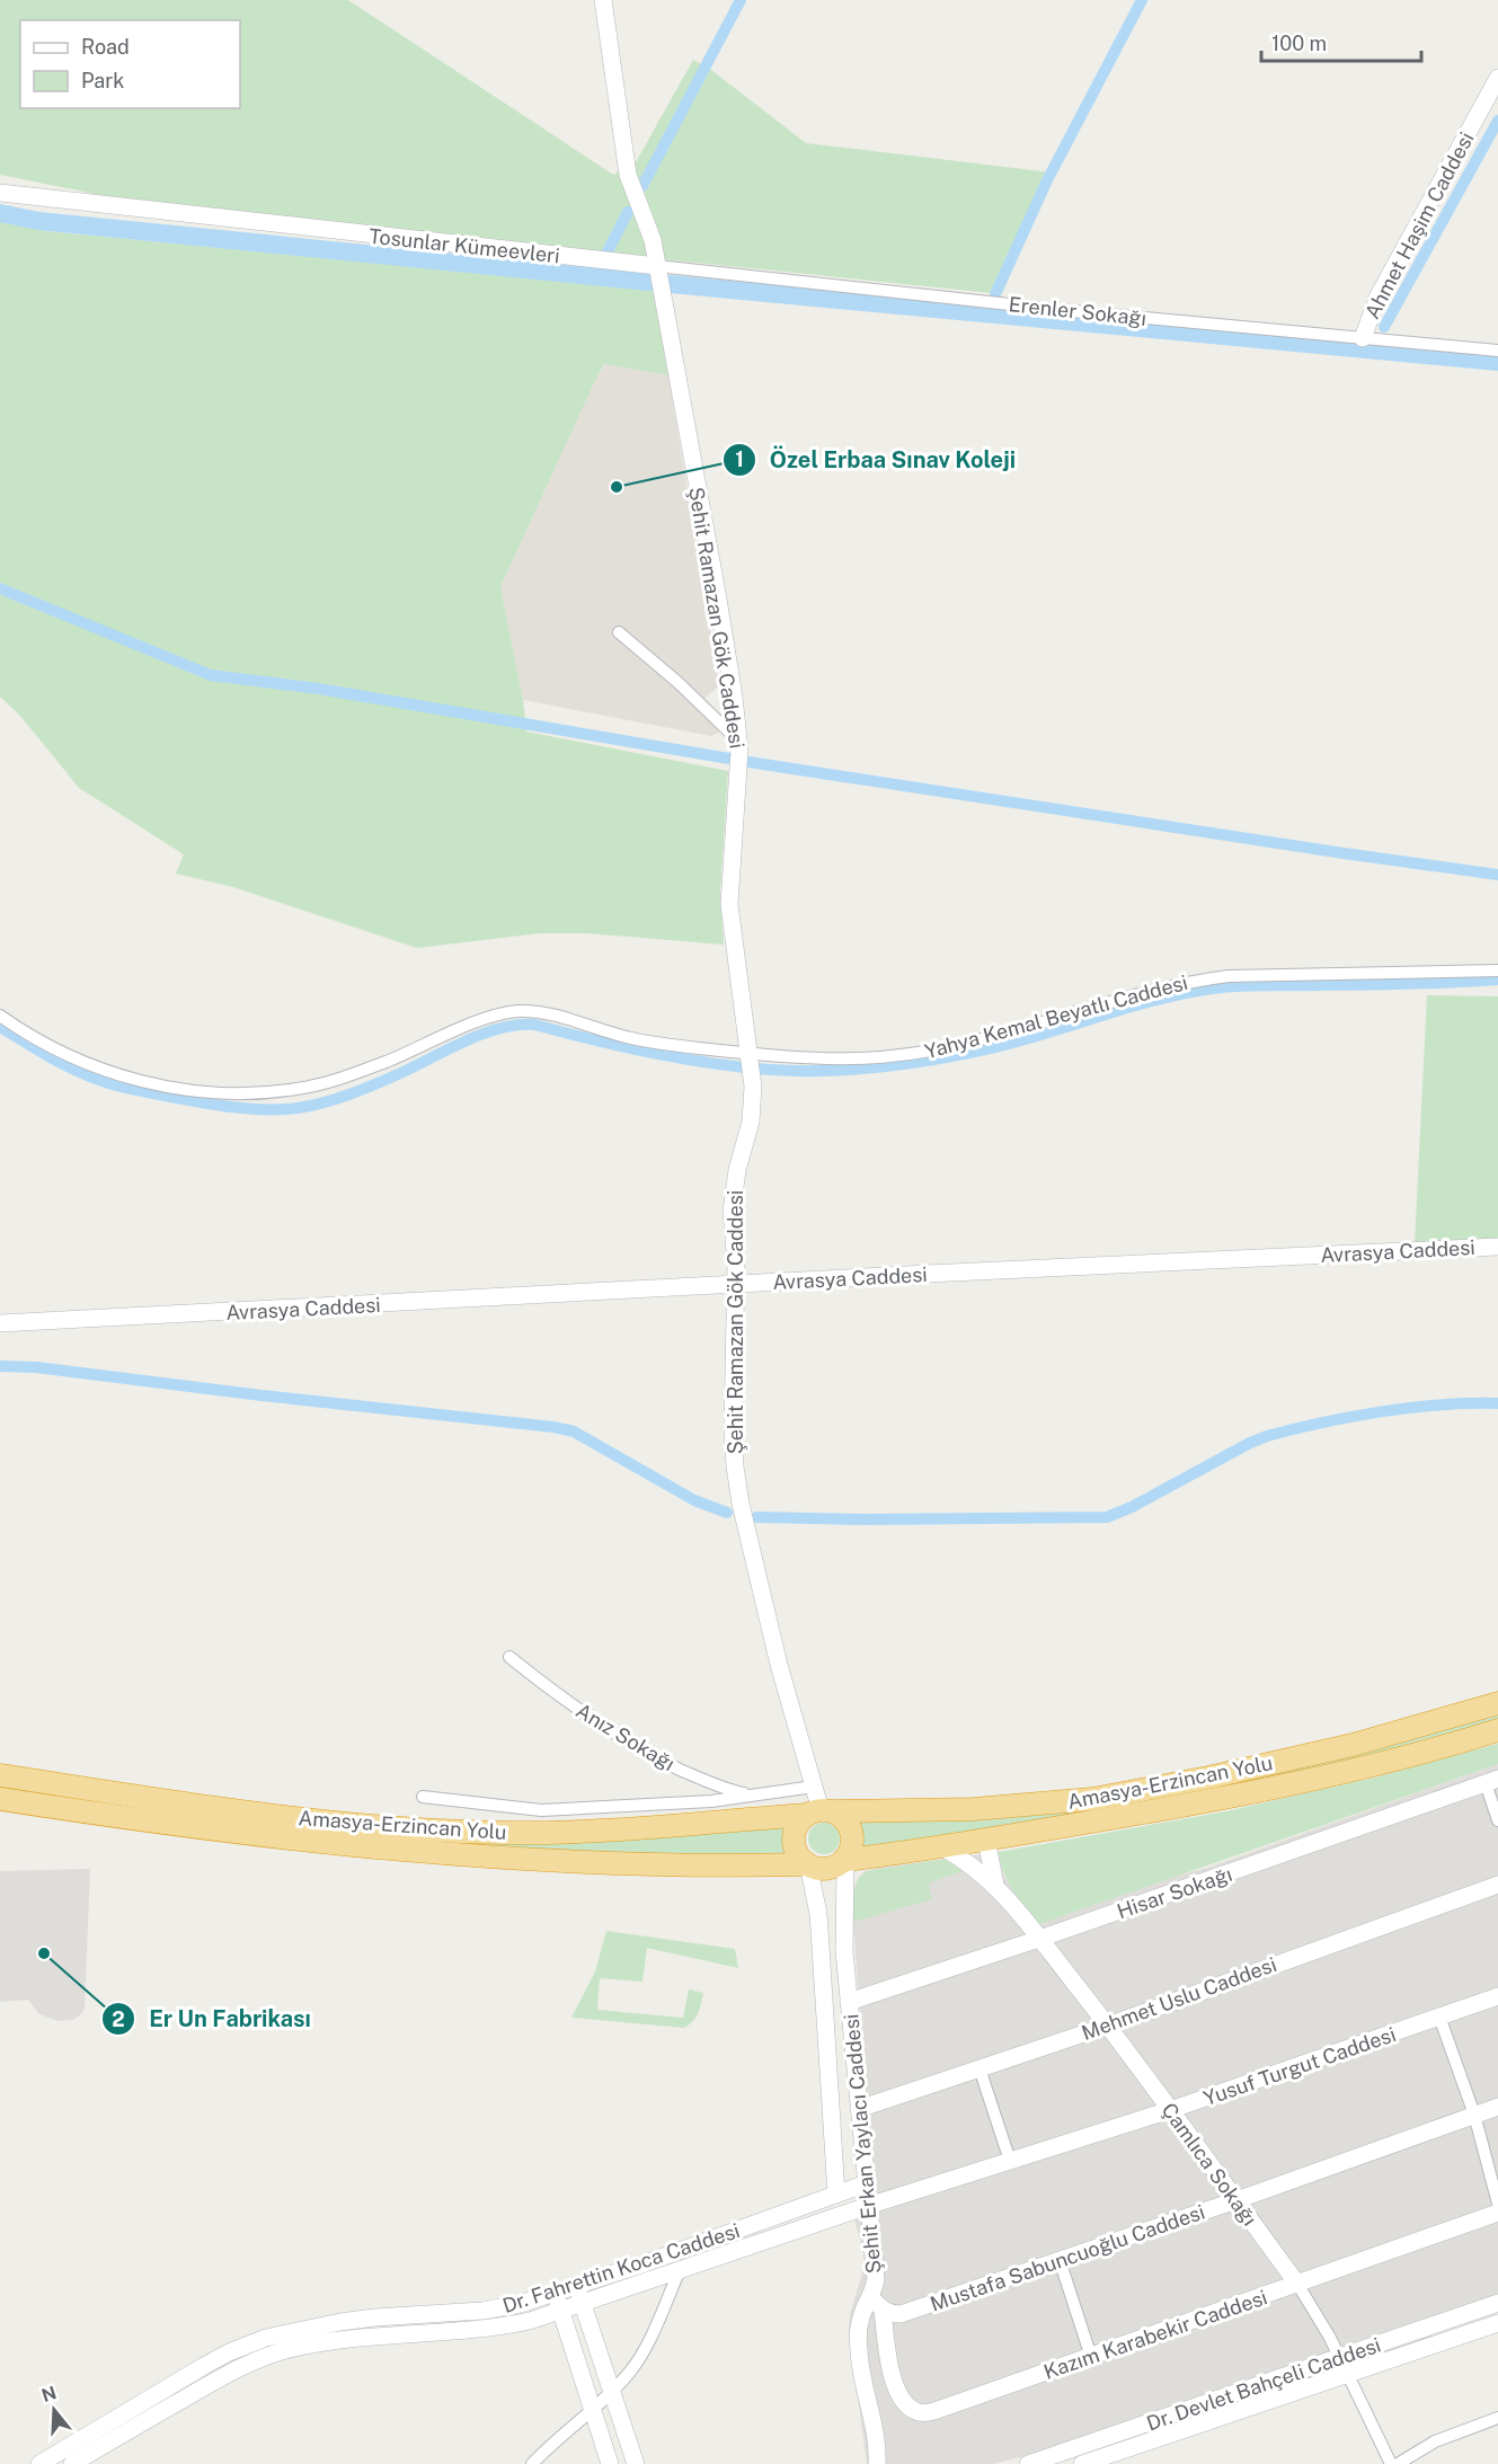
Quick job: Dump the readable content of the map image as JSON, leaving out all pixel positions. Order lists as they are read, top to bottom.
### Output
{
  "streets": {
    "highway": ["Amasya-Erzincan Yolu"],
    "street": [
      "Ahmet Haşim Caddesi",
      "Tosunlar Kümeevleri",
      "Erenler Sokağı",
      "Şehit Ramazan Gök Caddesi",
      "Yahya Kemal Beyatlı Caddesi",
      "Avrasya Caddesi",
      "Anız Sokağı",
      "Hisar Sokağı",
      "Mehmet Uslu Caddesi",
      "Yusuf Turgut Caddesi",
      "Şehit Erkan Yaylacı Caddesi",
      "Çamlıca Sokağı",
      "Mustafa Sabuncuoğlu Caddesi",
      "Dr. Fahrettin Koca Caddesi",
      "Kazım Karabekir Caddesi",
      "Dr. Devlet Bahçeli Caddesi"
    ]
  },
  "crossings": [
    ["Ahmet Haşim Caddesi", "Erenler Sokağı"],
    ["Tosunlar Kümeevleri", "Erenler Sokağı"],
    ["Tosunlar Kümeevleri", "Şehit Ramazan Gök Caddesi"],
    ["Erenler Sokağı", "Şehit Ramazan Gök Caddesi"],
    ["Şehit Ramazan Gök Caddesi", "Yahya Kemal Beyatlı Caddesi"],
    ["Şehit Ramazan Gök Caddesi", "Avrasya Caddesi"],
    ["Şehit Ramazan Gök Caddesi", "Amasya-Erzincan Yolu"],
    ["Şehit Ramazan Gök Caddesi", "Şehit Erkan Yaylacı Caddesi"],
    ["Amasya-Erzincan Yolu", "Şehit Erkan Yaylacı Caddesi"],
    ["Amasya-Erzincan Yolu", "Çamlıca Sokağı"],
    ["Hisar Sokağı", "Şehit Erkan Yaylacı Caddesi"],
    ["Hisar Sokağı", "Çamlıca Sokağı"],
    ["Mehmet Uslu Caddesi", "Şehit Erkan Yaylacı Caddesi"],
    ["Mehmet Uslu Caddesi", "Çamlıca Sokağı"],
    ["Yusuf Turgut Caddesi", "Şehit Erkan Yaylacı Caddesi"],
    ["Yusuf Turgut Caddesi", "Çamlıca Sokağı"],
    ["Yusuf Turgut Caddesi", "Dr. Fahrettin Koca Caddesi"],
    ["Şehit Erkan Yaylacı Caddesi", "Dr. Fahrettin Koca Caddesi"],
    ["Çamlıca Sokağı", "Mustafa Sabuncuoğlu Caddesi"],
    ["Çamlıca Sokağı", "Kazım Karabekir Caddesi"],
    ["Çamlıca Sokağı", "Dr. Devlet Bahçeli Caddesi"],
    ["Mustafa Sabuncuoğlu Caddesi", "Kazım Karabekir Caddesi"]
  ],
  "places": ["Özel Erbaa Sınav Koleji", "Er Un Fabrikası"],
  "legend": ["Road", "Park"],
  "scale_bar": "100 m",
  "north": "top"
}
